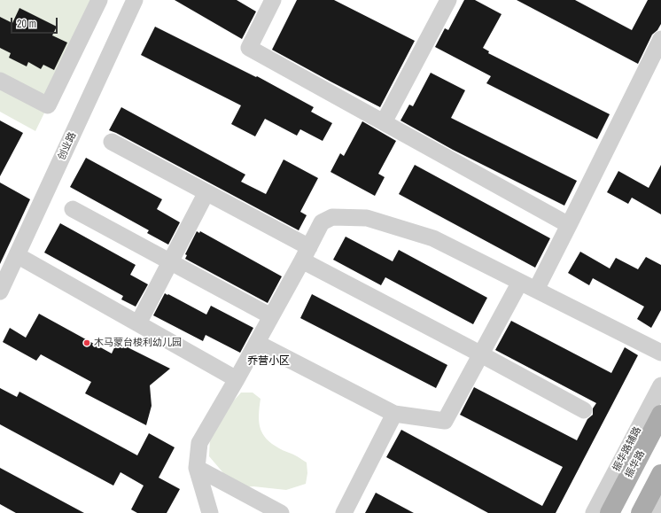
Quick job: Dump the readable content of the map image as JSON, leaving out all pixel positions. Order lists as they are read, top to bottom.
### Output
{
  "streets": {
    "main road": ["振华路"],
    "street": ["创业路", "振华路辅路"]
  },
  "districts": ["乔营小区"],
  "places": ["木马蒙台梭利幼儿园"],
  "scale_bar": "20 m"
}
